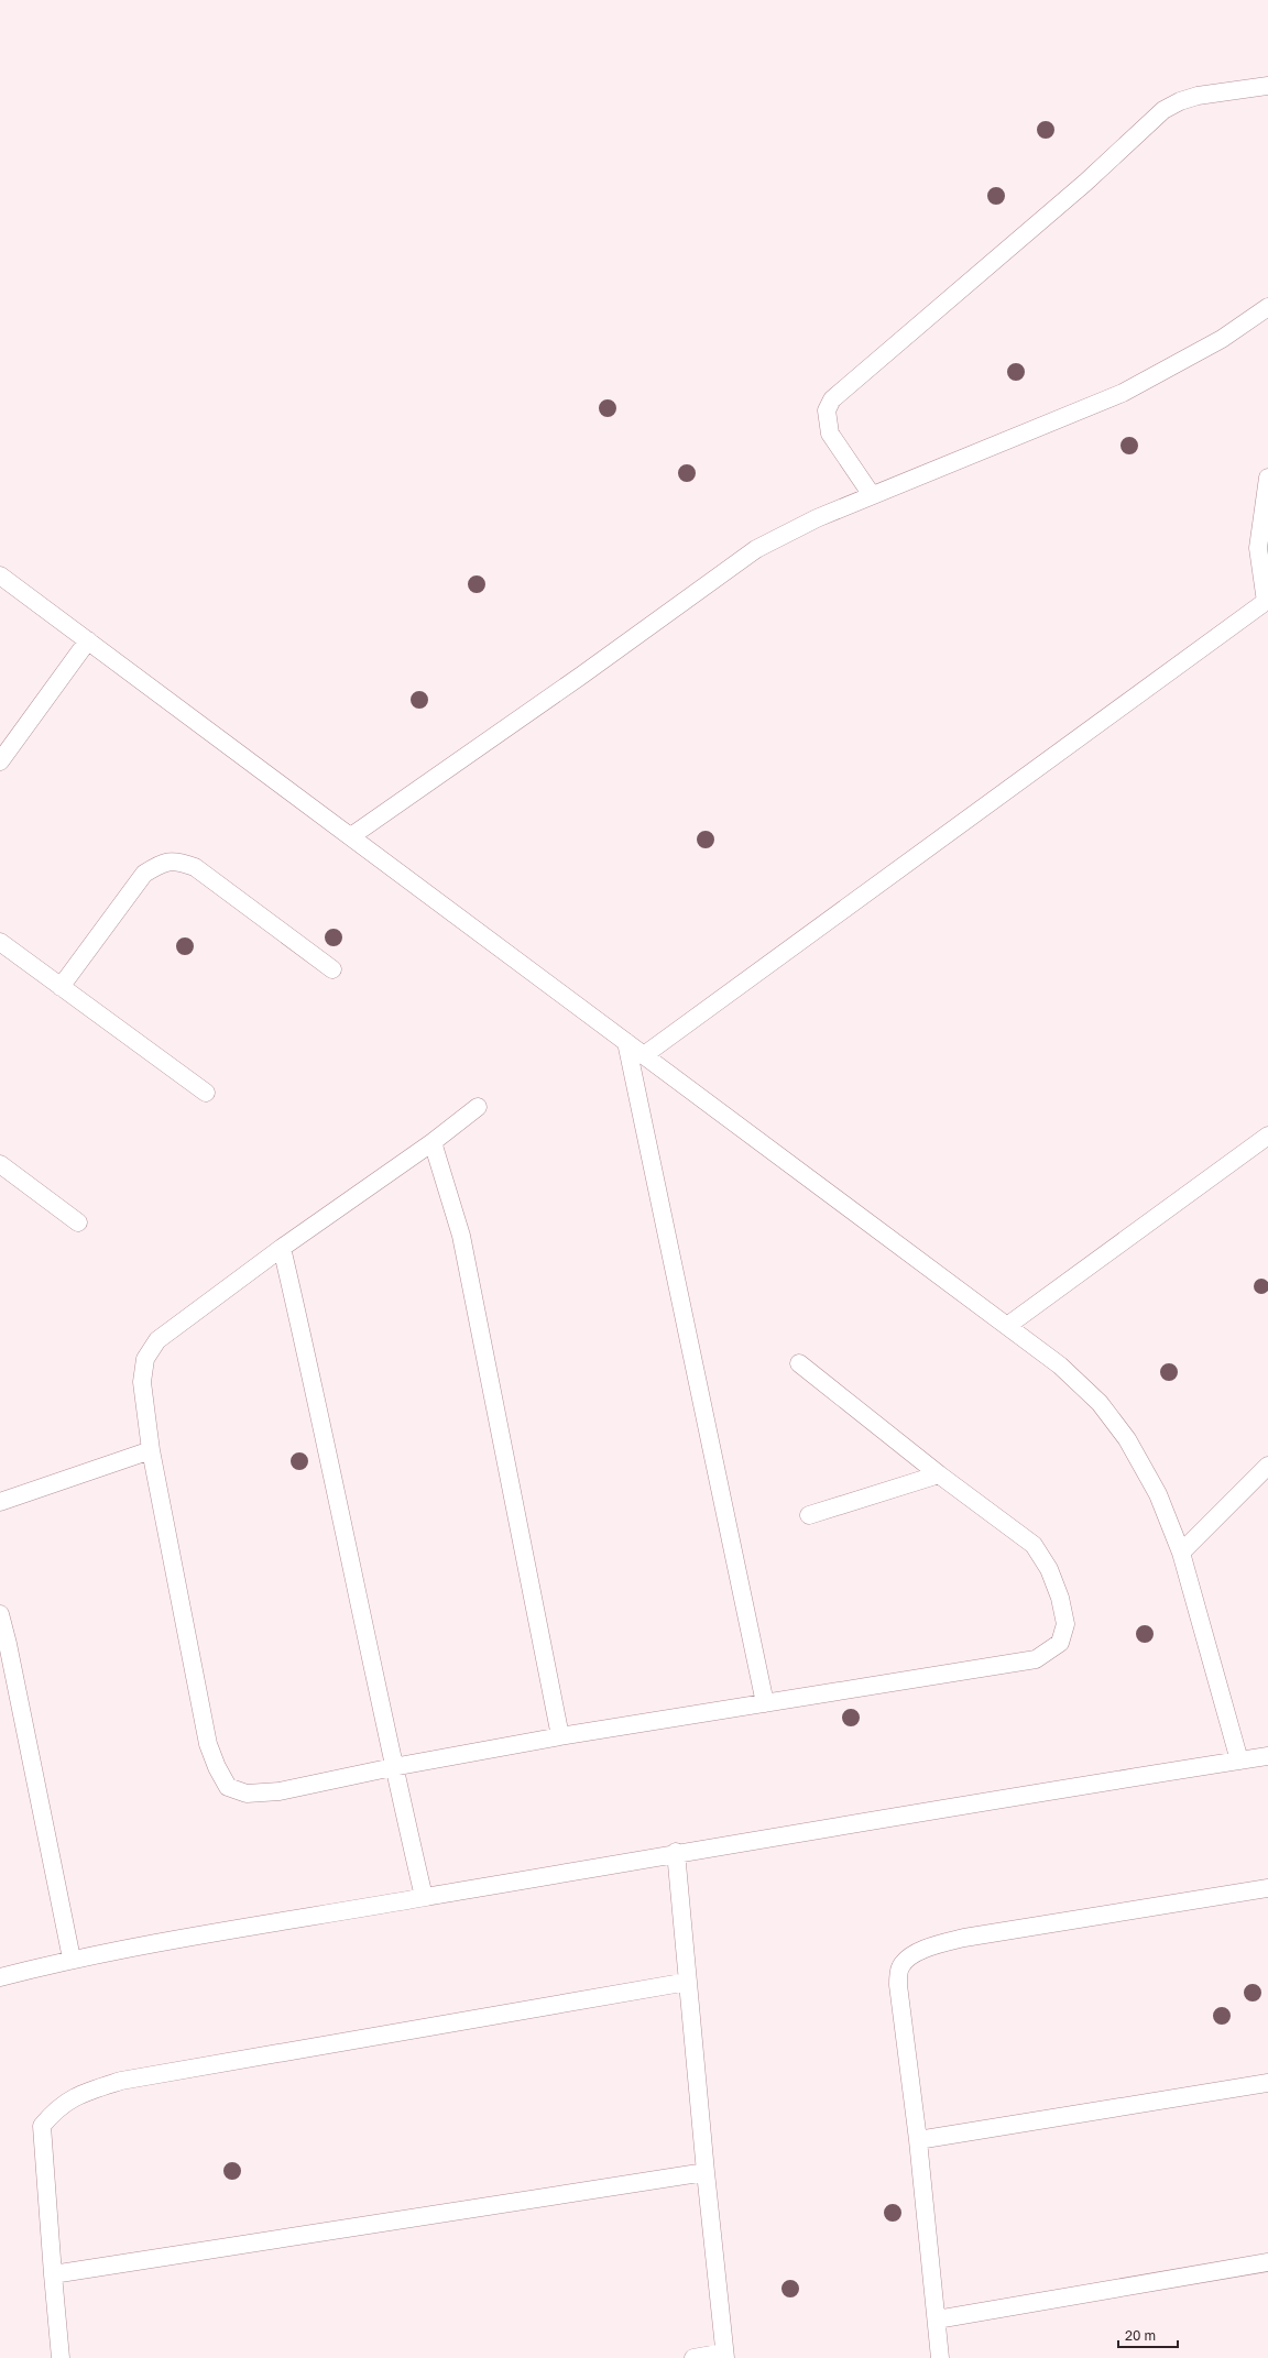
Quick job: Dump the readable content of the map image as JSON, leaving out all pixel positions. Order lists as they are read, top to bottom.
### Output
{
  "scale_bar": "20 m"
}
